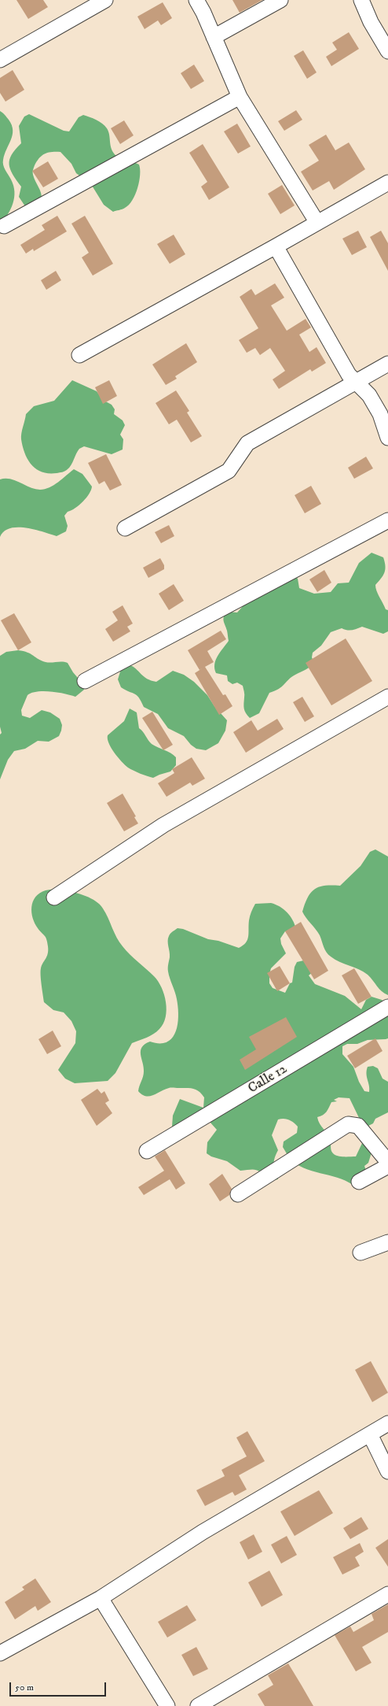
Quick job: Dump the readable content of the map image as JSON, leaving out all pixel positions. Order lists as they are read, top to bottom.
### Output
{
  "streets": {
    "street": ["Calle 12"]
  },
  "scale_bar": "50 m"
}
